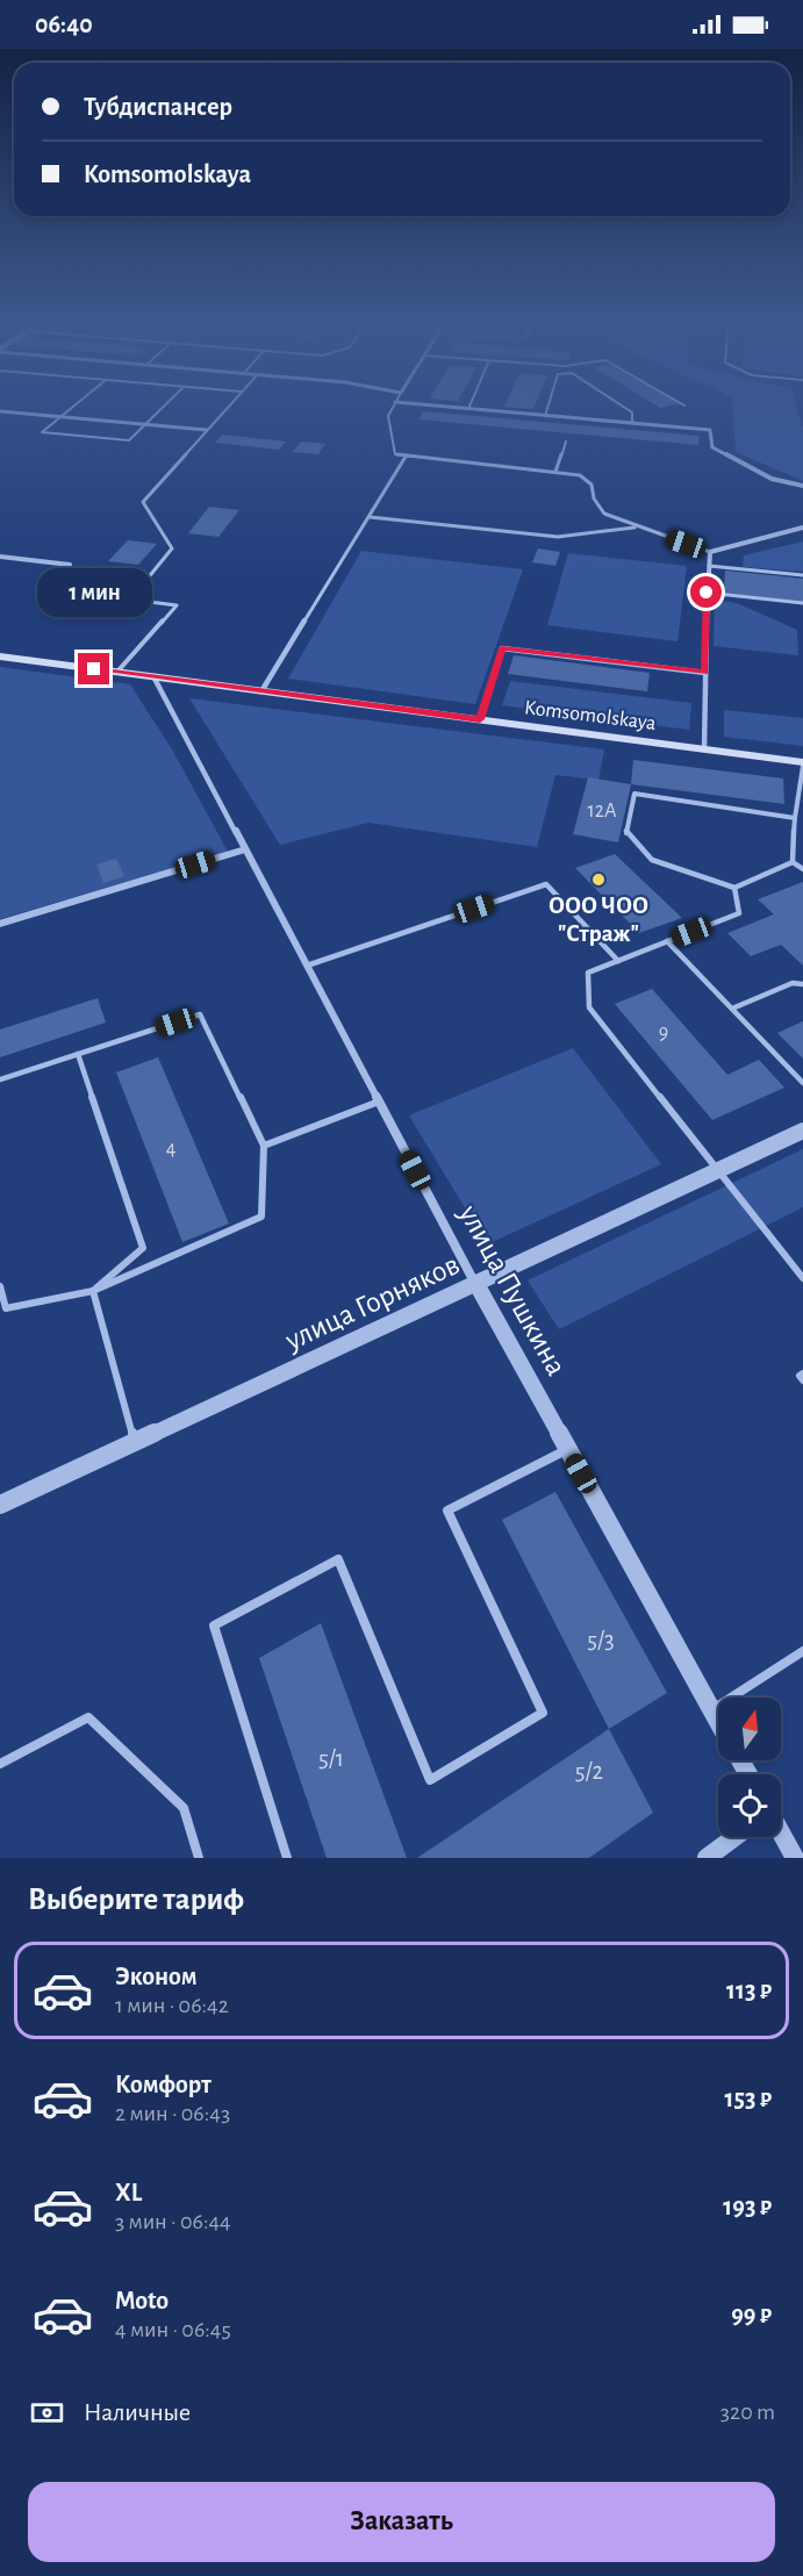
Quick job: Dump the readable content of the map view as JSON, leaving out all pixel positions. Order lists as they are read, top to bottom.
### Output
{
  "streets": {
    "main road": ["Komsomolskaya"],
    "street": ["улица Пушкина", "улица Горняков"]
  },
  "crossings": [
    ["Komsomolskaya", "улица Пушкина"],
    ["улица Пушкина", "улица Горняков"]
  ],
  "places": ["ООО ЧОО \"Страж\""],
  "house_numbers": [
    "12А",
    "9",
    "4",
    "5/3",
    "5/1",
    "5/2"
  ],
  "north": "top",
  "page": {
    "status": "06:40",
    "banner": ["Тубдиспансер", "Komsomolskaya"],
    "bubble": "1 мин",
    "heading": "Выберите тариф",
    "list": [
      {
        "name": "Эконом",
        "note": "1 мин · 06:42",
        "value": "113 ₽"
      },
      {
        "name": "Комфорт",
        "note": "2 мин · 06:43",
        "value": "153 ₽"
      },
      {
        "name": "XL",
        "note": "3 мин · 06:44",
        "value": "193 ₽"
      },
      {
        "name": "Moto",
        "note": "4 мин · 06:45",
        "value": "99 ₽"
      }
    ],
    "pay": ["Наличные", "320 m"],
    "buttons": "Заказать"
  }
}
